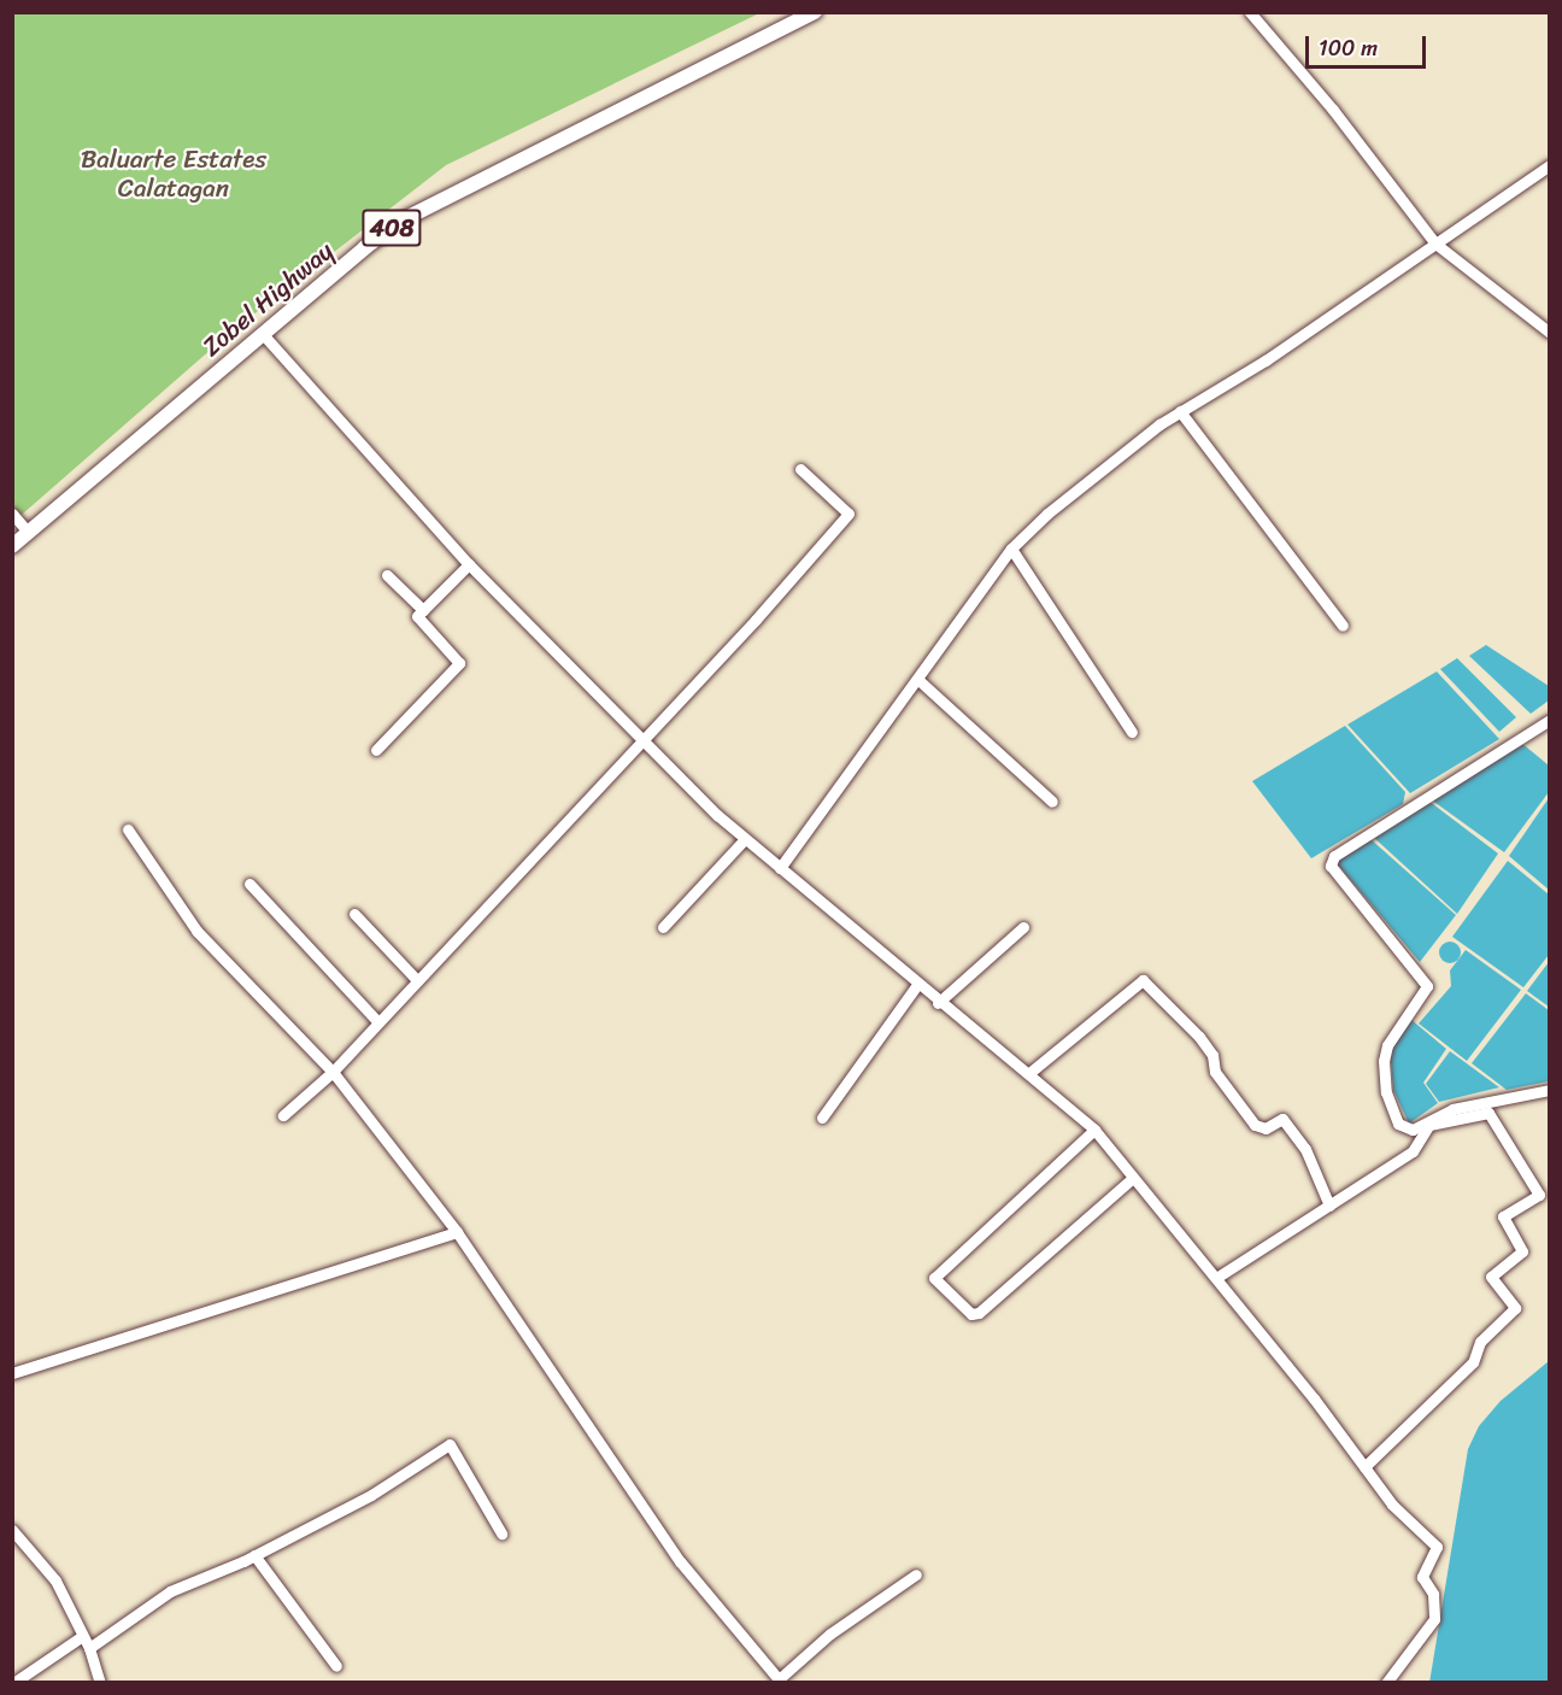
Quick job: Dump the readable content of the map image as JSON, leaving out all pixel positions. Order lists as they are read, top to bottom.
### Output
{
  "streets": {
    "main road": ["408", "Zobel Highway"]
  },
  "parks": ["Baluarte Estates Calatagan"],
  "scale_bar": "100 m"
}
